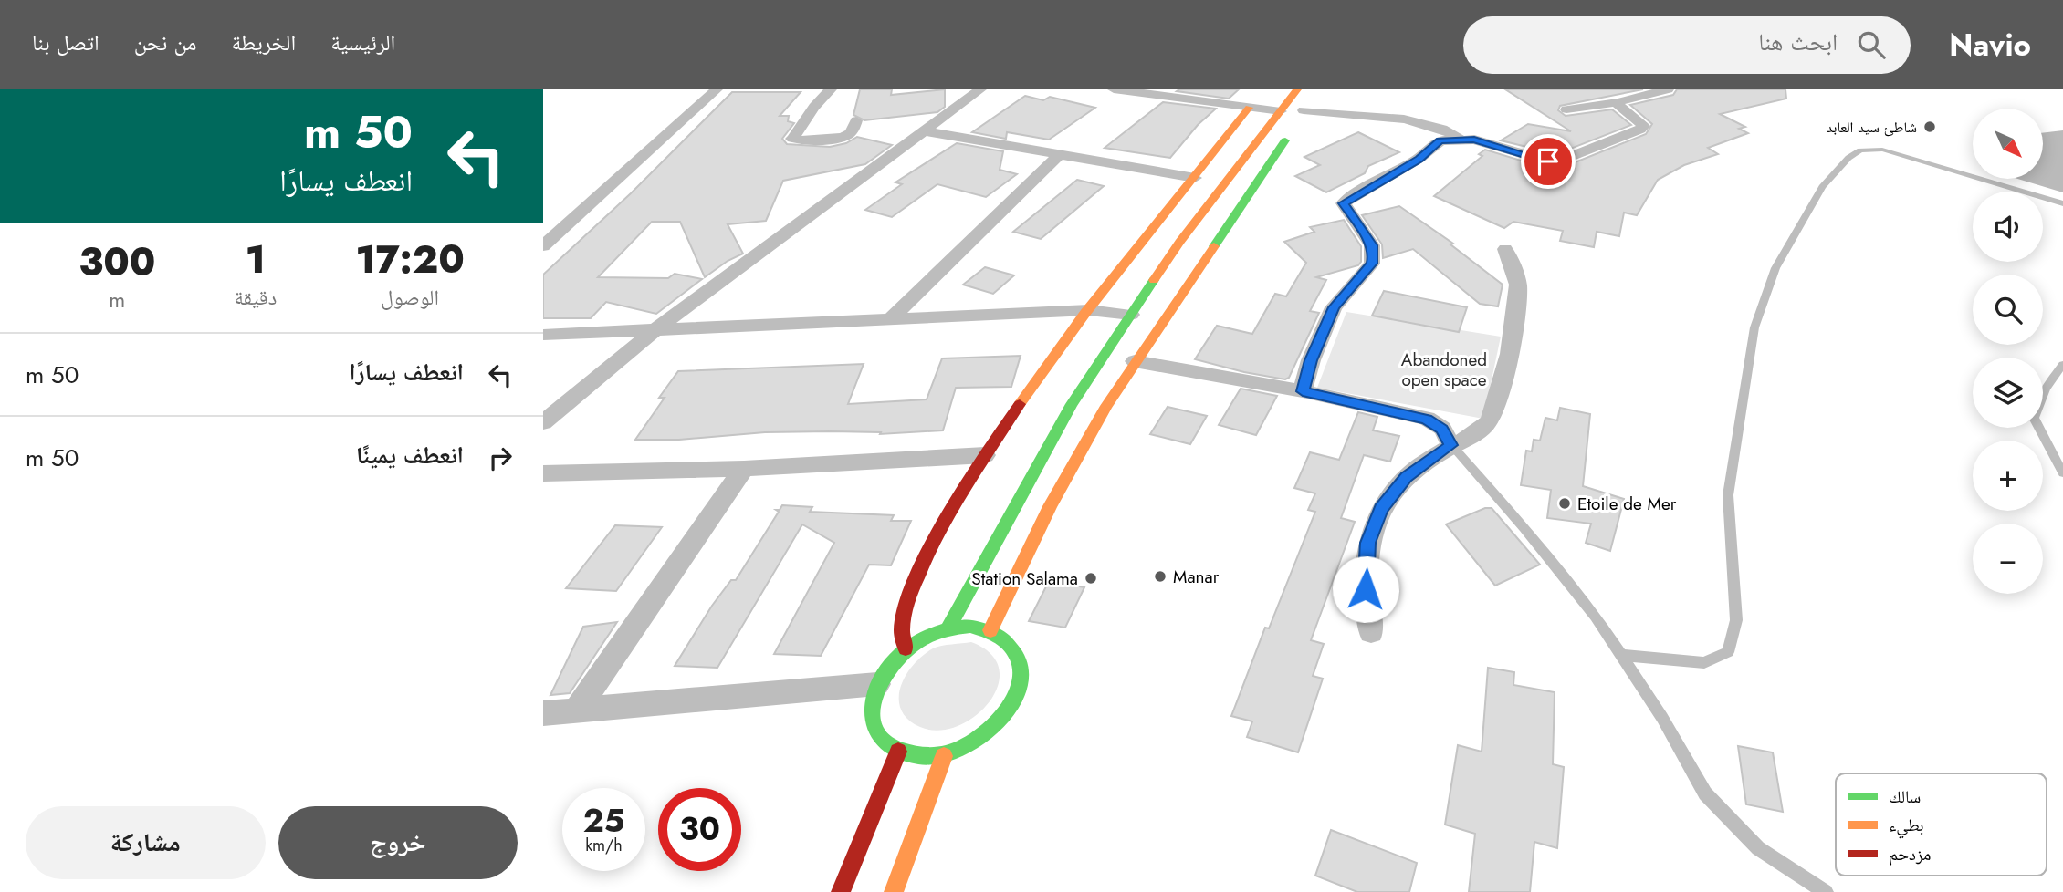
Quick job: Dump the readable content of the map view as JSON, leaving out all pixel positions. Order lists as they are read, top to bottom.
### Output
{
  "parks": ["Abandoned open space"],
  "places": [
    "شاطئ سيد العابد",
    "Etoile de Mer",
    "Manar",
    "Station Salama"
  ],
  "legend": ["سالك", "بطيء", "مزدحم"],
  "north": "bottom right",
  "page": {
    "header": "Navio",
    "search": "ابحث هنا",
    "nav": [
      "الرئيسية",
      "الخريطة",
      "من نحن",
      "اتصل بنا"
    ],
    "turn": ["50 m", "انعطف يسارًا"],
    "map_buttons": ["+", "−"],
    "eta": [
      "17:20",
      "الوصول",
      "1",
      "دقيقة",
      "300",
      "m"
    ],
    "list": [
      {
        "name": "انعطف يسارًا",
        "value": "50 m"
      },
      {
        "name": "انعطف يمينًا",
        "value": "50 m"
      }
    ],
    "speed": "25 km/h",
    "limit": "30",
    "buttons": ["خروج", "مشاركة"]
  }
}
